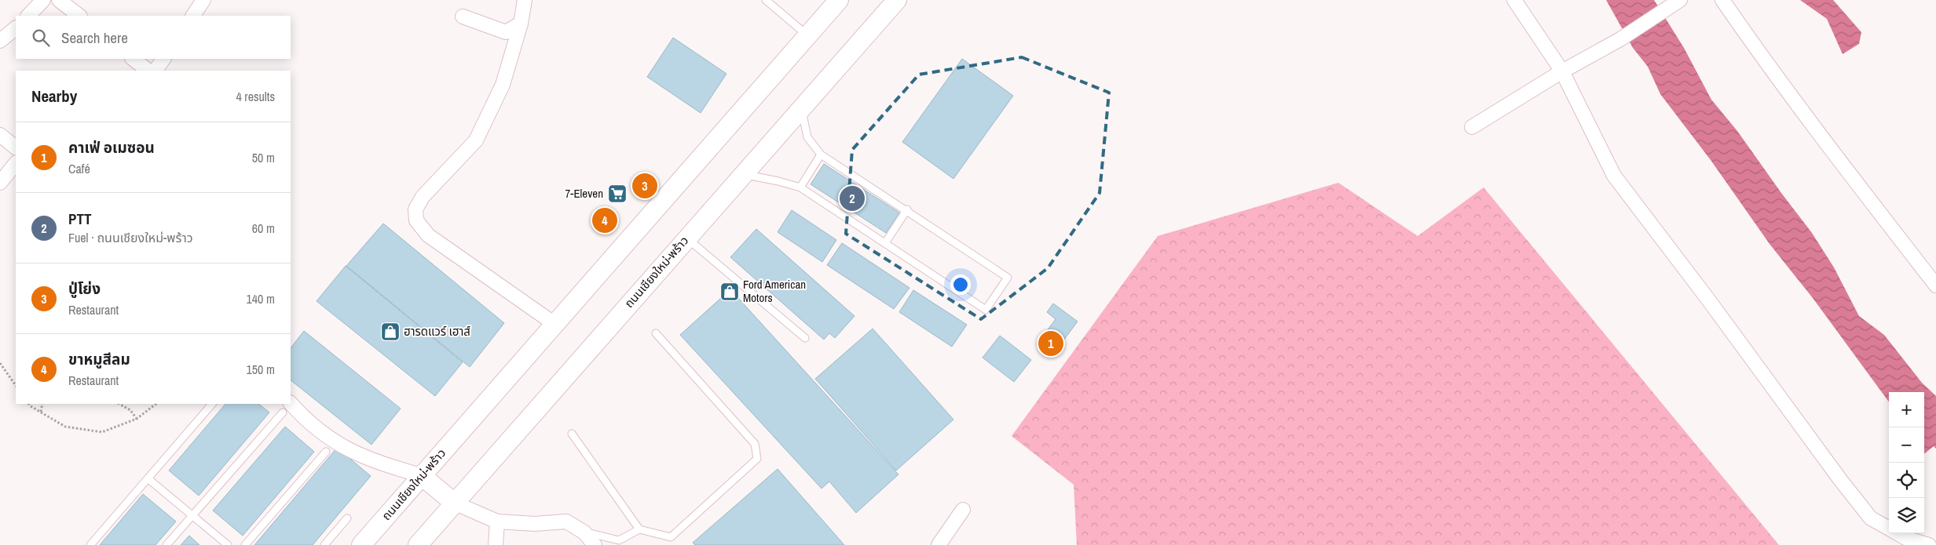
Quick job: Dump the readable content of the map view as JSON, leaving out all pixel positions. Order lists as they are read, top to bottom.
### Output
{
  "streets": {
    "main road": ["ถนนเชียงใหม่-พร้าว"]
  },
  "places": {
    "supermarket": ["7-Eleven"],
    "shop": ["Ford American Motors", "ฮารดแวร์ เฮาส์"]
  },
  "page": {
    "search": "Search here",
    "heading": ["Nearby", "4 results"],
    "list": [
      {
        "mark": "1",
        "name": "คาเฟ่ อเมซอน",
        "note": "Café",
        "value": "50 m"
      },
      {
        "mark": "2",
        "name": "PTT",
        "note": "Fuel · ถนนเชียงใหม่-พร้าว",
        "value": "60 m"
      },
      {
        "mark": "3",
        "name": "ปู่โย่ง",
        "note": "Restaurant",
        "value": "140 m"
      },
      {
        "mark": "4",
        "name": "ขาหมูสีลม",
        "note": "Restaurant",
        "value": "150 m"
      }
    ],
    "pins": [
      "3",
      "2",
      "4",
      "1"
    ],
    "map_buttons": ["+", "−"]
  }
}
